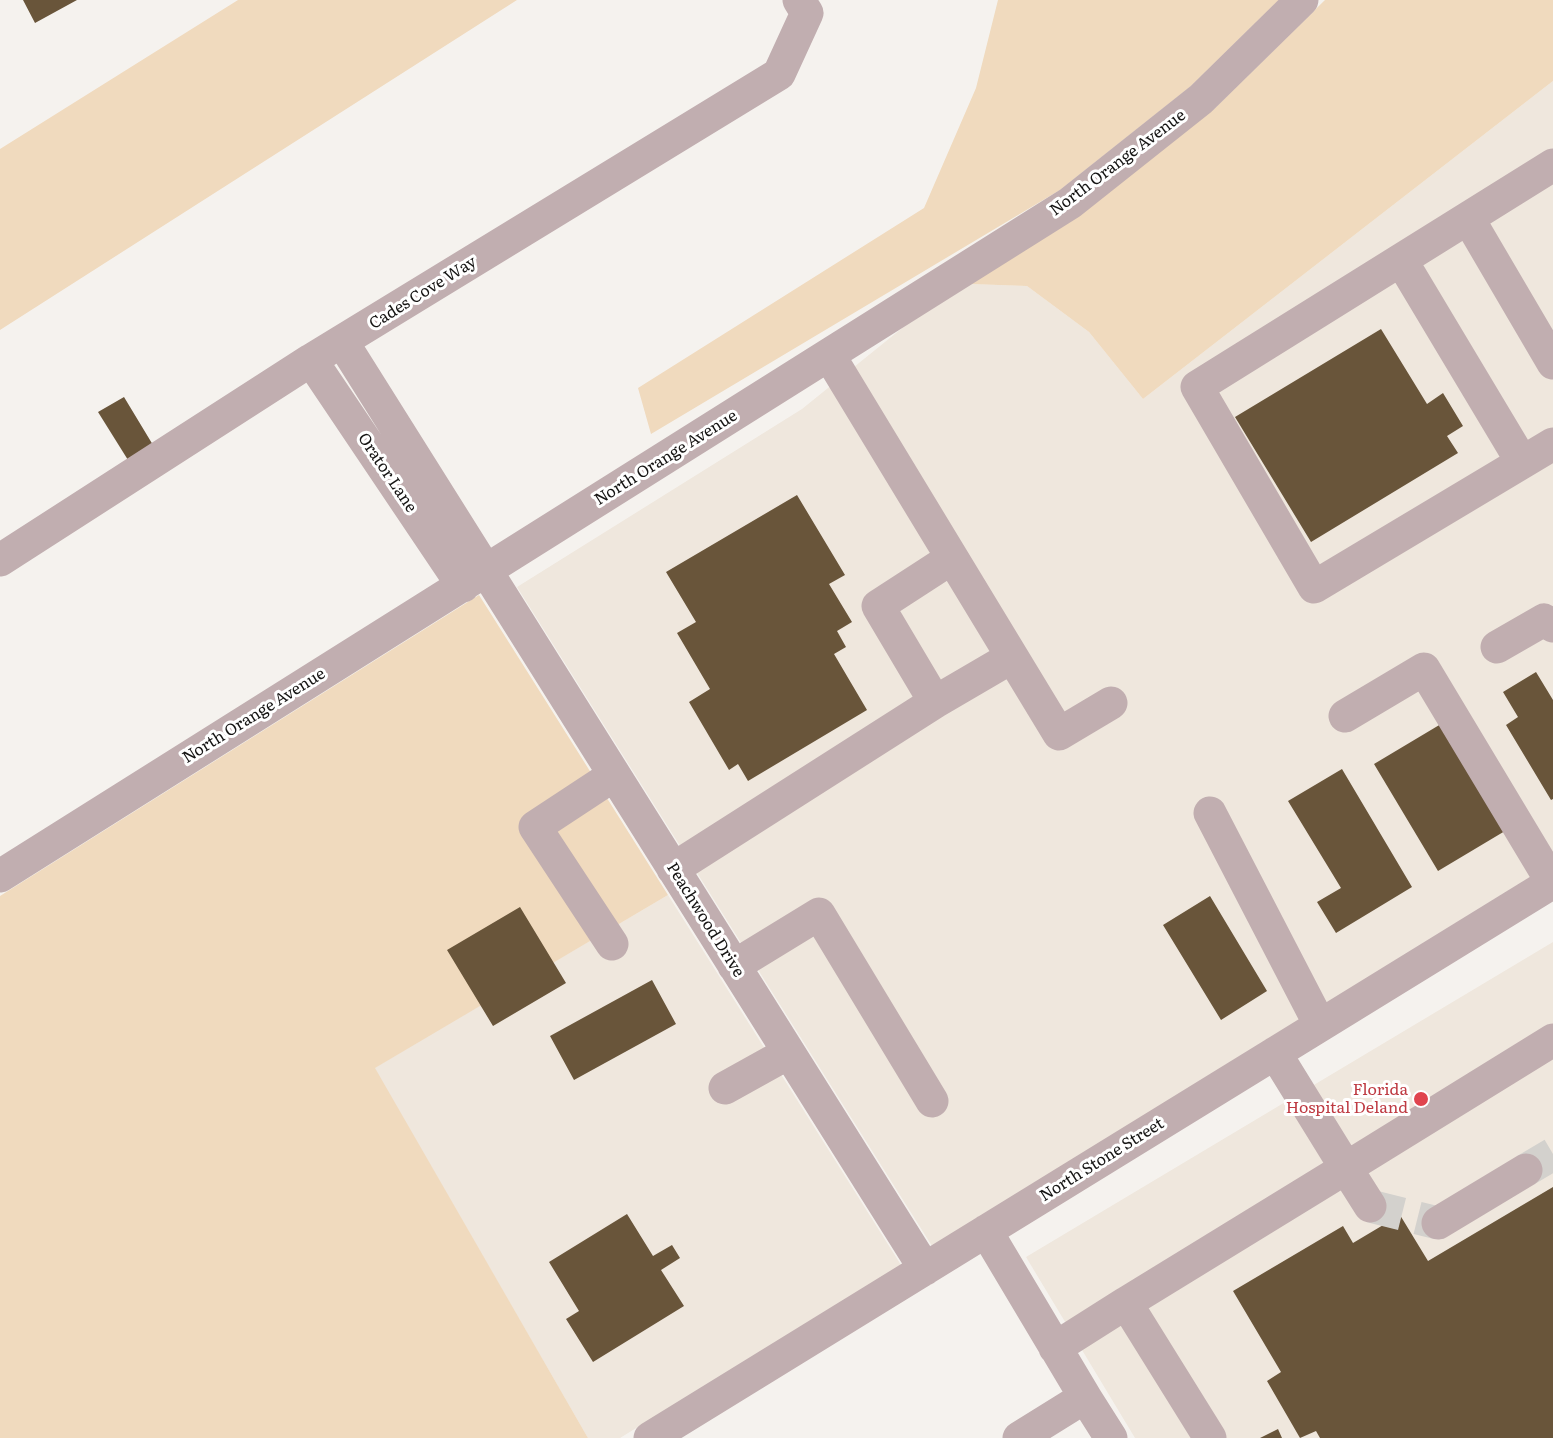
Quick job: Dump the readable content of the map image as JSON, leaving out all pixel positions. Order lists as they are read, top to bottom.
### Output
{
  "streets": {
    "street": [
      "North Orange Avenue",
      "Cades Cove Way",
      "Orator Lane",
      "Peachwood Drive",
      "North Stone Street"
    ]
  },
  "crossings": [
    ["North Orange Avenue", "Orator Lane"],
    ["North Orange Avenue", "Peachwood Drive"],
    ["Cades Cove Way", "Orator Lane"],
    ["Orator Lane", "Peachwood Drive"],
    ["Peachwood Drive", "North Stone Street"]
  ],
  "places": ["Florida Hospital Deland"]
}
